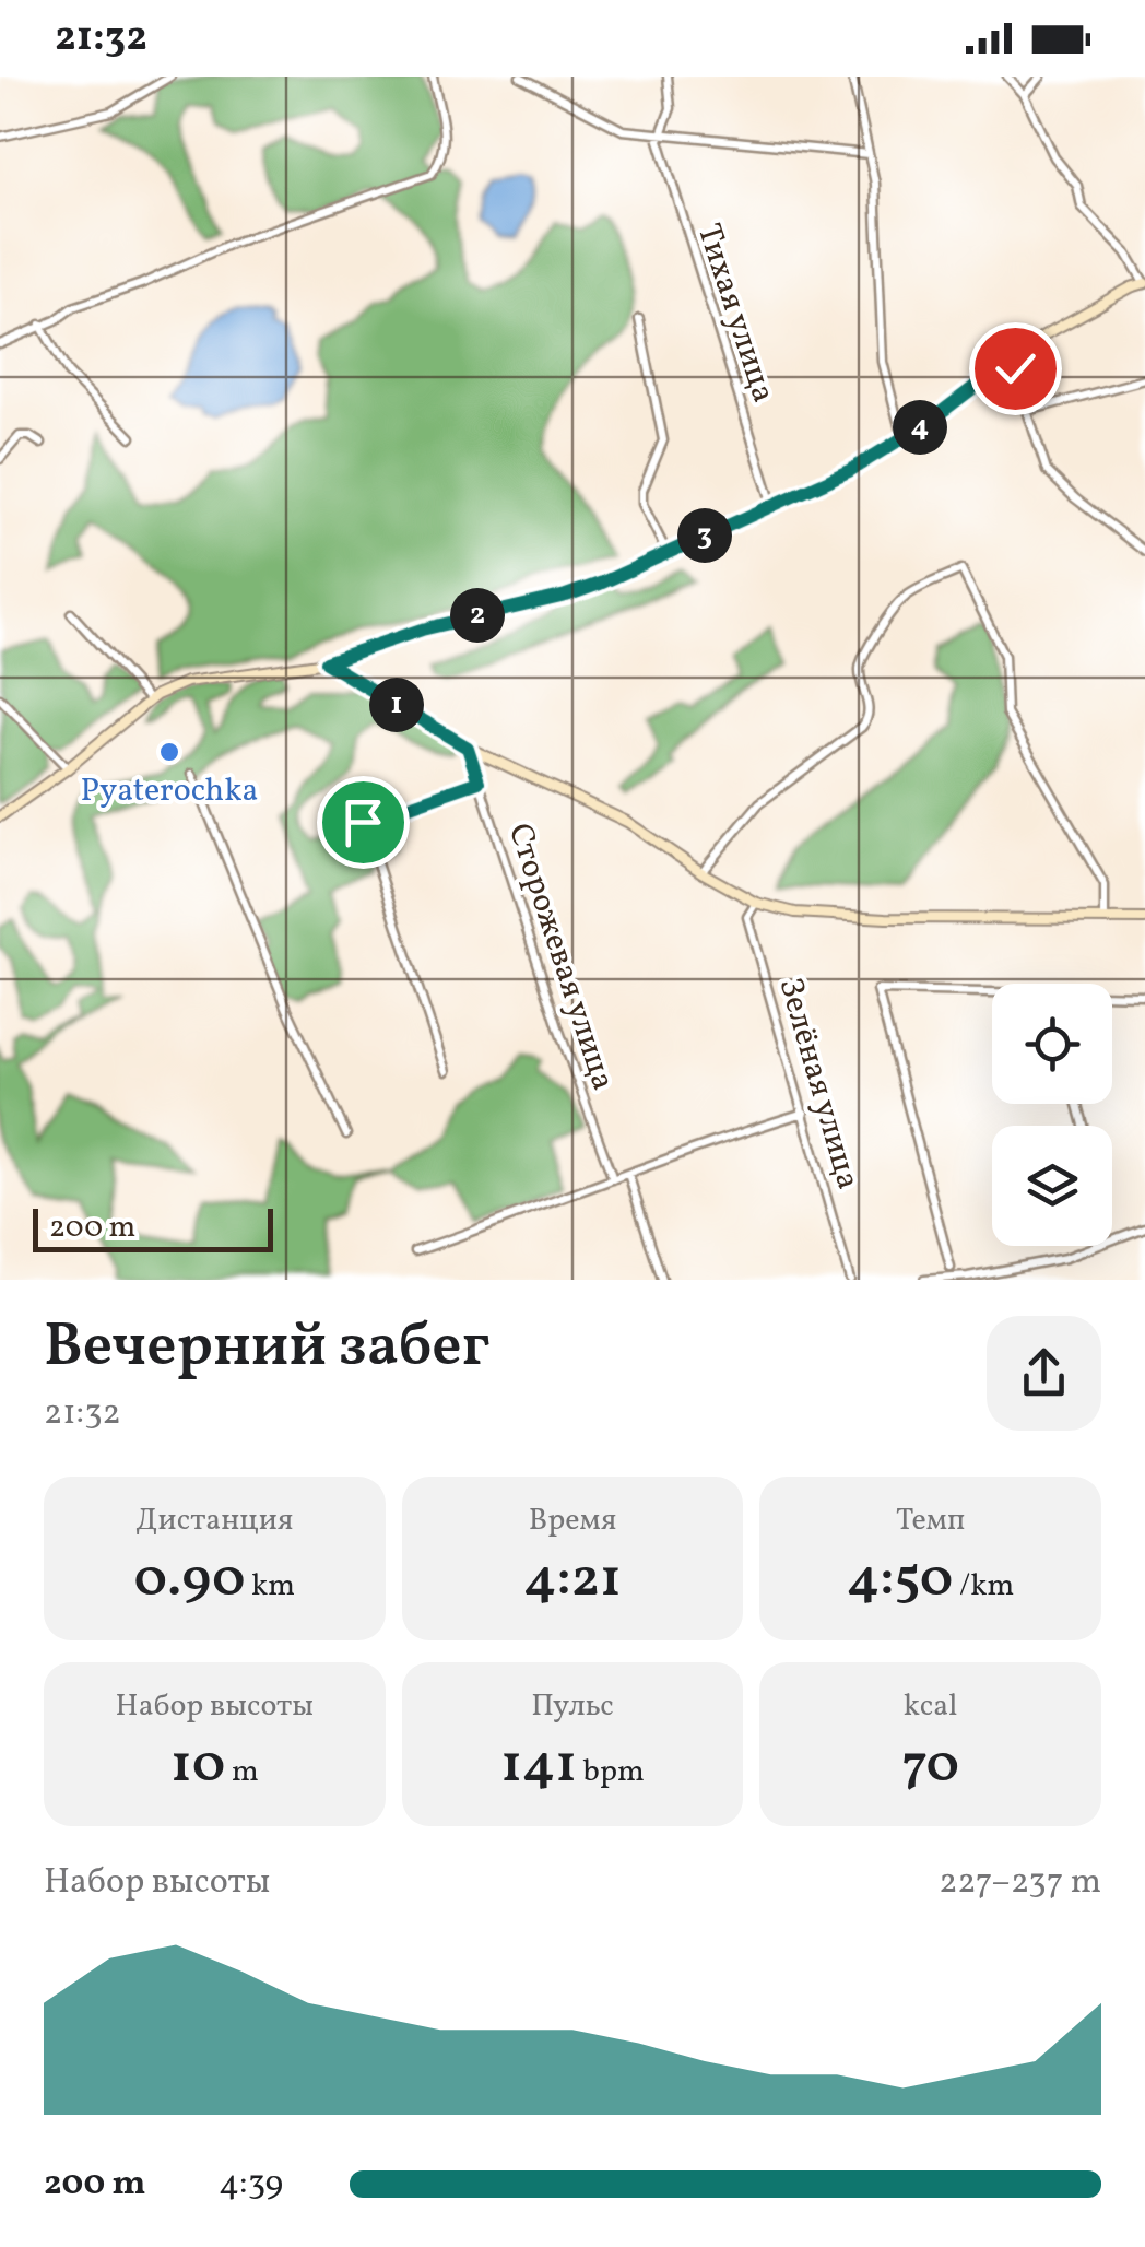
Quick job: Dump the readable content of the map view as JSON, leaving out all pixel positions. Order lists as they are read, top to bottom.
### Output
{
  "streets": {
    "street": ["Тихая улица", "Сторожевая улица", "Зелёная улица"]
  },
  "places": ["Pyaterochka"],
  "scale_bar": "200 m",
  "page": {
    "status": "21:32",
    "pins": [
      "4",
      "3",
      "2",
      "1"
    ],
    "scale": "200 m",
    "heading": ["Вечерний забег", "21:32"],
    "stats": [
      ["Дистанция", "0.90 km"],
      ["Время", "4:21"],
      ["Темп", "4:50 /km"],
      ["Набор высоты", "10 m"],
      ["Пульс", "141 bpm"],
      ["kcal", "70"]
    ],
    "chart": ["Набор высоты", "227–237 m"],
    "list": [
      {
        "name": "200 m",
        "note": "4:39"
      }
    ]
  }
}
